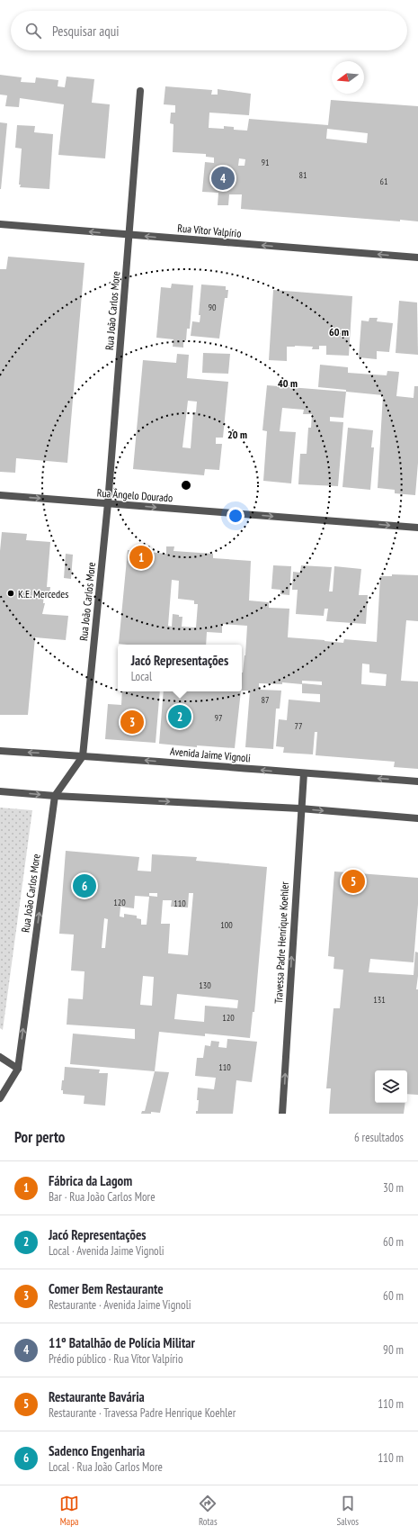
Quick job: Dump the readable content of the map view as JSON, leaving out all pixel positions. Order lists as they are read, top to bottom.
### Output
{
  "streets": {
    "street": [
      "Rua Vítor Valpírio",
      "Rua João Carlos More",
      "Rua Ângelo Dourado",
      "Avenida Jaime Vignoli",
      "Travessa Padre Henrique Koehler"
    ]
  },
  "crossings": [
    ["Rua Vítor Valpírio", "Rua João Carlos More"],
    ["Rua João Carlos More", "Rua Ângelo Dourado"],
    ["Rua João Carlos More", "Avenida Jaime Vignoli"],
    ["Avenida Jaime Vignoli", "Travessa Padre Henrique Koehler"]
  ],
  "one_way": ["Rua Vítor Valpírio", "Rua Ângelo Dourado", "Travessa Padre Henrique Koehler"],
  "places": ["K.E. Mercedes"],
  "house_numbers": [
    "91",
    "81",
    "61",
    "90",
    "87",
    "97",
    "77",
    "120",
    "110",
    "100",
    "130",
    "131",
    "120",
    "110"
  ],
  "north": "left",
  "page": {
    "search": "Pesquisar aqui",
    "pins": [
      "4",
      "1",
      "2",
      "3",
      "5",
      "6"
    ],
    "popup": ["Jacó Representações", "Local"],
    "heading": ["Por perto", "6 resultados"],
    "list": [
      {
        "mark": "1",
        "name": "Fábrica da Lagom",
        "note": "Bar · Rua João Carlos More",
        "value": "30 m"
      },
      {
        "mark": "2",
        "name": "Jacó Representações",
        "note": "Local · Avenida Jaime Vignoli",
        "value": "60 m"
      },
      {
        "mark": "3",
        "name": "Comer Bem Restaurante",
        "note": "Restaurante · Avenida Jaime Vignoli",
        "value": "60 m"
      },
      {
        "mark": "4",
        "name": "11º Batalhão de Polícia Militar",
        "note": "Prédio público · Rua Vítor Valpírio",
        "value": "90 m"
      },
      {
        "mark": "5",
        "name": "Restaurante Bavária",
        "note": "Restaurante · Travessa Padre Henrique Koehler",
        "value": "110 m"
      },
      {
        "mark": "6",
        "name": "Sadenco Engenharia",
        "note": "Local · Rua João Carlos More",
        "value": "110 m"
      }
    ],
    "nav": ["Mapa", "Rotas", "Salvos"]
  },
  "rings": ["60 m", "40 m", "20 m"]
}
